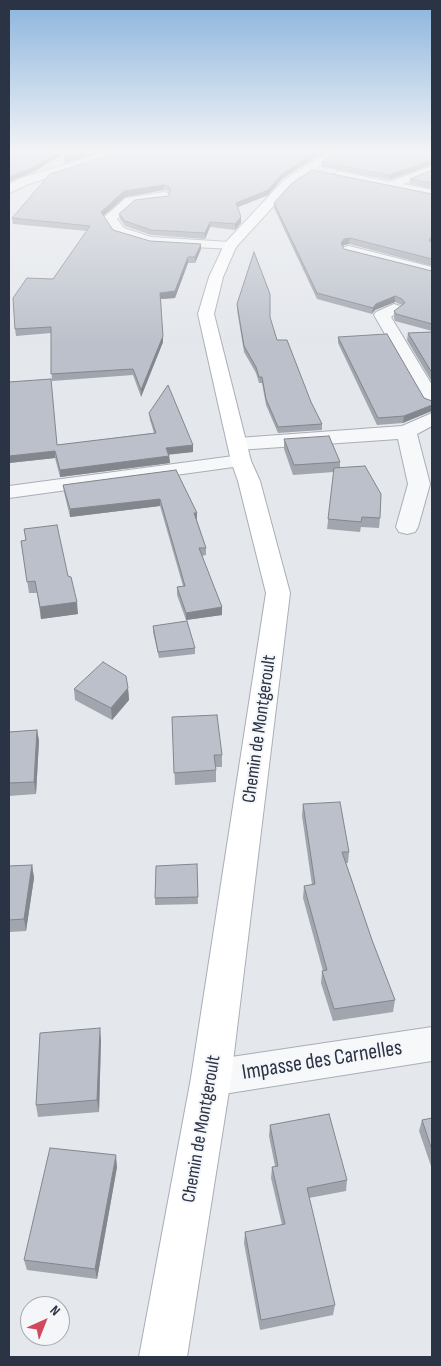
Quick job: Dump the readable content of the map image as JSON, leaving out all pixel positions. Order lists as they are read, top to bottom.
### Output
{
  "streets": {
    "street": ["Chemin de Montgeroult", "Impasse des Carnelles"]
  },
  "crossings": [
    ["Chemin de Montgeroult", "Impasse des Carnelles"]
  ],
  "north": "top right"
}
